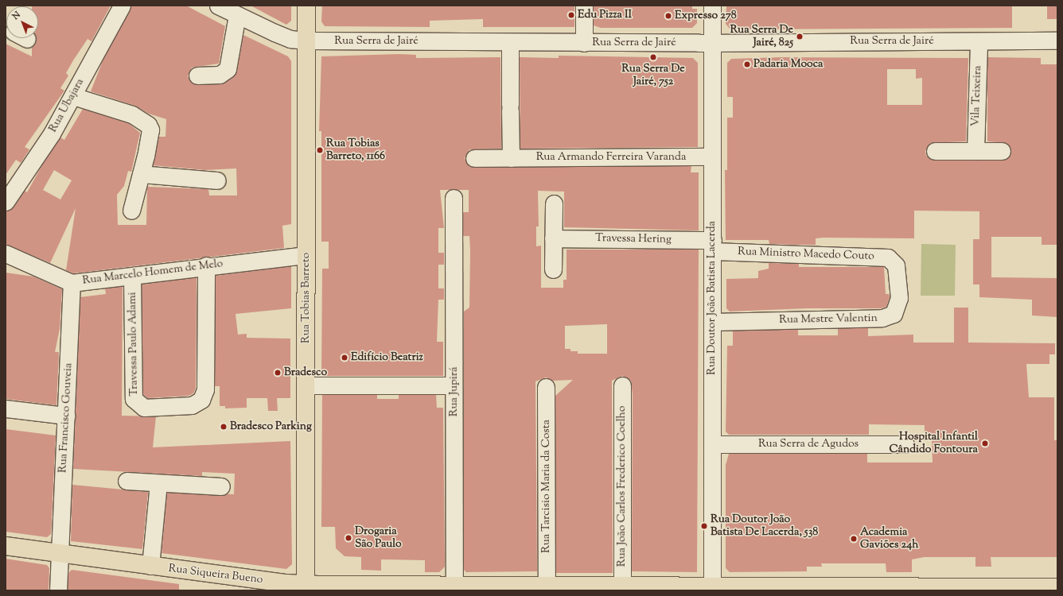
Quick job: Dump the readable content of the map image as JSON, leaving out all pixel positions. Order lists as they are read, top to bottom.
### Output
{
  "streets": {
    "main road": ["Rua Tobias Barreto", "Rua Siqueira Bueno"],
    "street": [
      "Rua Serra de Jairé",
      "Vila Teixeira",
      "Rua Ubajara",
      "Rua Armando Ferreira Varanda",
      "Travessa Hering",
      "Rua Ministro Macedo Couto",
      "Rua Marcelo Homem de Melo",
      "Rua Doutor João Batista Lacerda",
      "Rua Mestre Valentin",
      "Travessa Paulo Adami",
      "Rua Jupirá",
      "Rua Francisco Gouveia",
      "Rua Serra de Agudos",
      "Rua Tarcisio Maria da Costa",
      "Rua João Carlos Frederico Coelho"
    ]
  },
  "crossings": [
    ["Rua Serra de Jairé", "Vila Teixeira"],
    ["Rua Serra de Jairé", "Rua Tobias Barreto"],
    ["Rua Serra de Jairé", "Rua Doutor João Batista Lacerda"],
    ["Rua Armando Ferreira Varanda", "Rua Doutor João Batista Lacerda"],
    ["Travessa Hering", "Rua Ministro Macedo Couto"],
    ["Travessa Hering", "Rua Doutor João Batista Lacerda"],
    ["Rua Ministro Macedo Couto", "Rua Doutor João Batista Lacerda"],
    ["Rua Ministro Macedo Couto", "Rua Mestre Valentin"],
    ["Rua Marcelo Homem de Melo", "Rua Tobias Barreto"],
    ["Rua Marcelo Homem de Melo", "Travessa Paulo Adami"],
    ["Rua Marcelo Homem de Melo", "Rua Francisco Gouveia"],
    ["Rua Tobias Barreto", "Rua Siqueira Bueno"],
    ["Rua Doutor João Batista Lacerda", "Rua Mestre Valentin"],
    ["Rua Doutor João Batista Lacerda", "Rua Serra de Agudos"],
    ["Rua Doutor João Batista Lacerda", "Rua Siqueira Bueno"],
    ["Rua Jupirá", "Rua Siqueira Bueno"],
    ["Rua Francisco Gouveia", "Rua Siqueira Bueno"],
    ["Rua Tarcisio Maria da Costa", "Rua Siqueira Bueno"],
    ["Rua João Carlos Frederico Coelho", "Rua Siqueira Bueno"]
  ],
  "places": [
    "Edu Pizza II",
    "Expresso 278",
    "Rua Serra De Jairé, 825",
    "Rua Serra De Jairé, 752",
    "Padaria Mooca",
    "Rua Tobias Barreto, 1166",
    "Edifício Beatriz",
    "Bradesco",
    "Bradesco Parking",
    "Hospital Infantil Cândido Fontoura",
    "Rua Doutor João Batista De Lacerda, 538",
    "Drogaria São Paulo",
    "Academia Gaviões 24h"
  ],
  "north": "top left"
}
